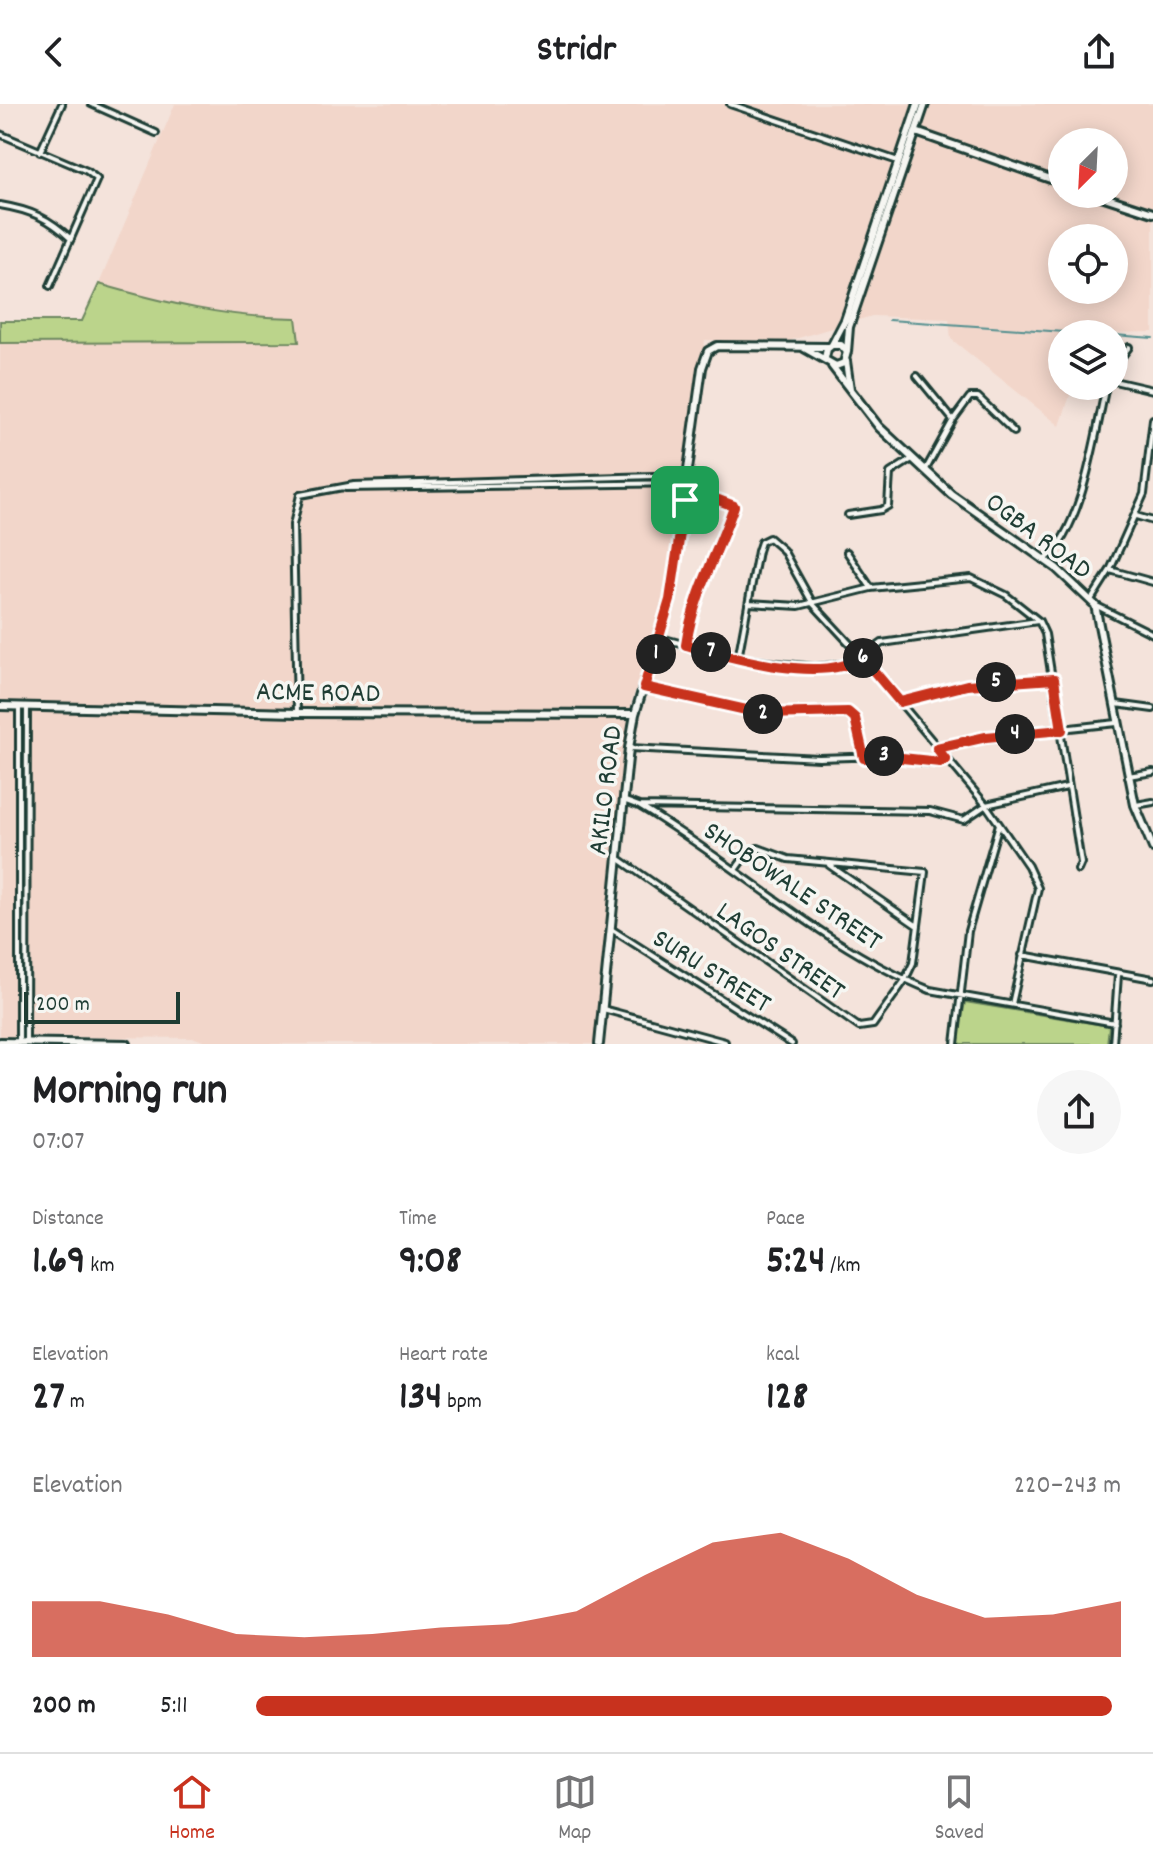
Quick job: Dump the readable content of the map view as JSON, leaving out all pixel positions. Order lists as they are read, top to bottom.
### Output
{
  "streets": {
    "street": [
      "OGBA ROAD",
      "ACME ROAD",
      "AKILO ROAD",
      "SHOBOWALE STREET",
      "LAGOS STREET",
      "SURU STREET"
    ]
  },
  "crossings": [
    ["OGBA ROAD", "AKILO ROAD"],
    ["ACME ROAD", "AKILO ROAD"],
    ["AKILO ROAD", "LAGOS STREET"],
    ["AKILO ROAD", "SURU STREET"],
    ["SHOBOWALE STREET", "LAGOS STREET"]
  ],
  "scale_bar": "200 m",
  "north": "bottom left",
  "page": {
    "header": "Stridr",
    "pins": [
      "7",
      "1",
      "6",
      "5",
      "2",
      "4",
      "3"
    ],
    "scale": "200 m",
    "heading": ["Morning run", "07:07"],
    "stats": [
      ["Distance", "1.69 km"],
      ["Time", "9:08"],
      ["Pace", "5:24 /km"],
      ["Elevation", "27 m"],
      ["Heart rate", "134 bpm"],
      ["kcal", "128"]
    ],
    "chart": ["Elevation", "220–243 m"],
    "list": [
      {
        "name": "200 m",
        "note": "5:11"
      }
    ],
    "tabs": ["Home", "Map", "Saved"]
  }
}
